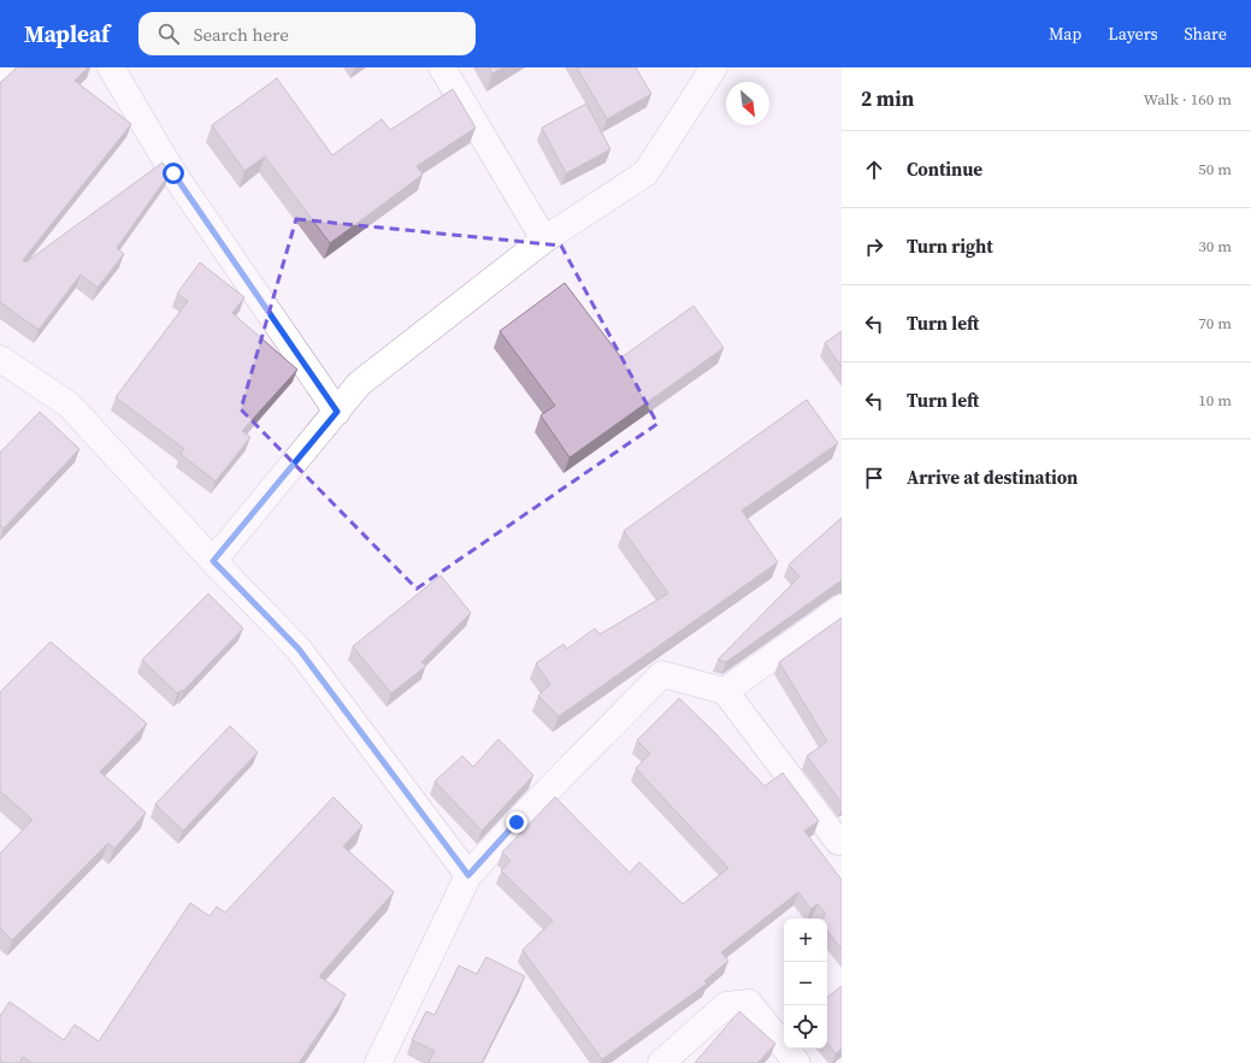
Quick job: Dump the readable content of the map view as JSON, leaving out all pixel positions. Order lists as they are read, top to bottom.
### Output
{
  "north": "bottom right",
  "page": {
    "header": "Mapleaf",
    "search": "Search here",
    "nav": ["Map", "Layers", "Share"],
    "heading": ["2 min", "Walk · 160 m"],
    "list": [
      ["Continue", "50 m"],
      ["Turn right", "30 m"],
      ["Turn left", "70 m"],
      ["Turn left", "10 m"],
      "Arrive at destination"
    ],
    "map_buttons": ["+", "−"]
  }
}
